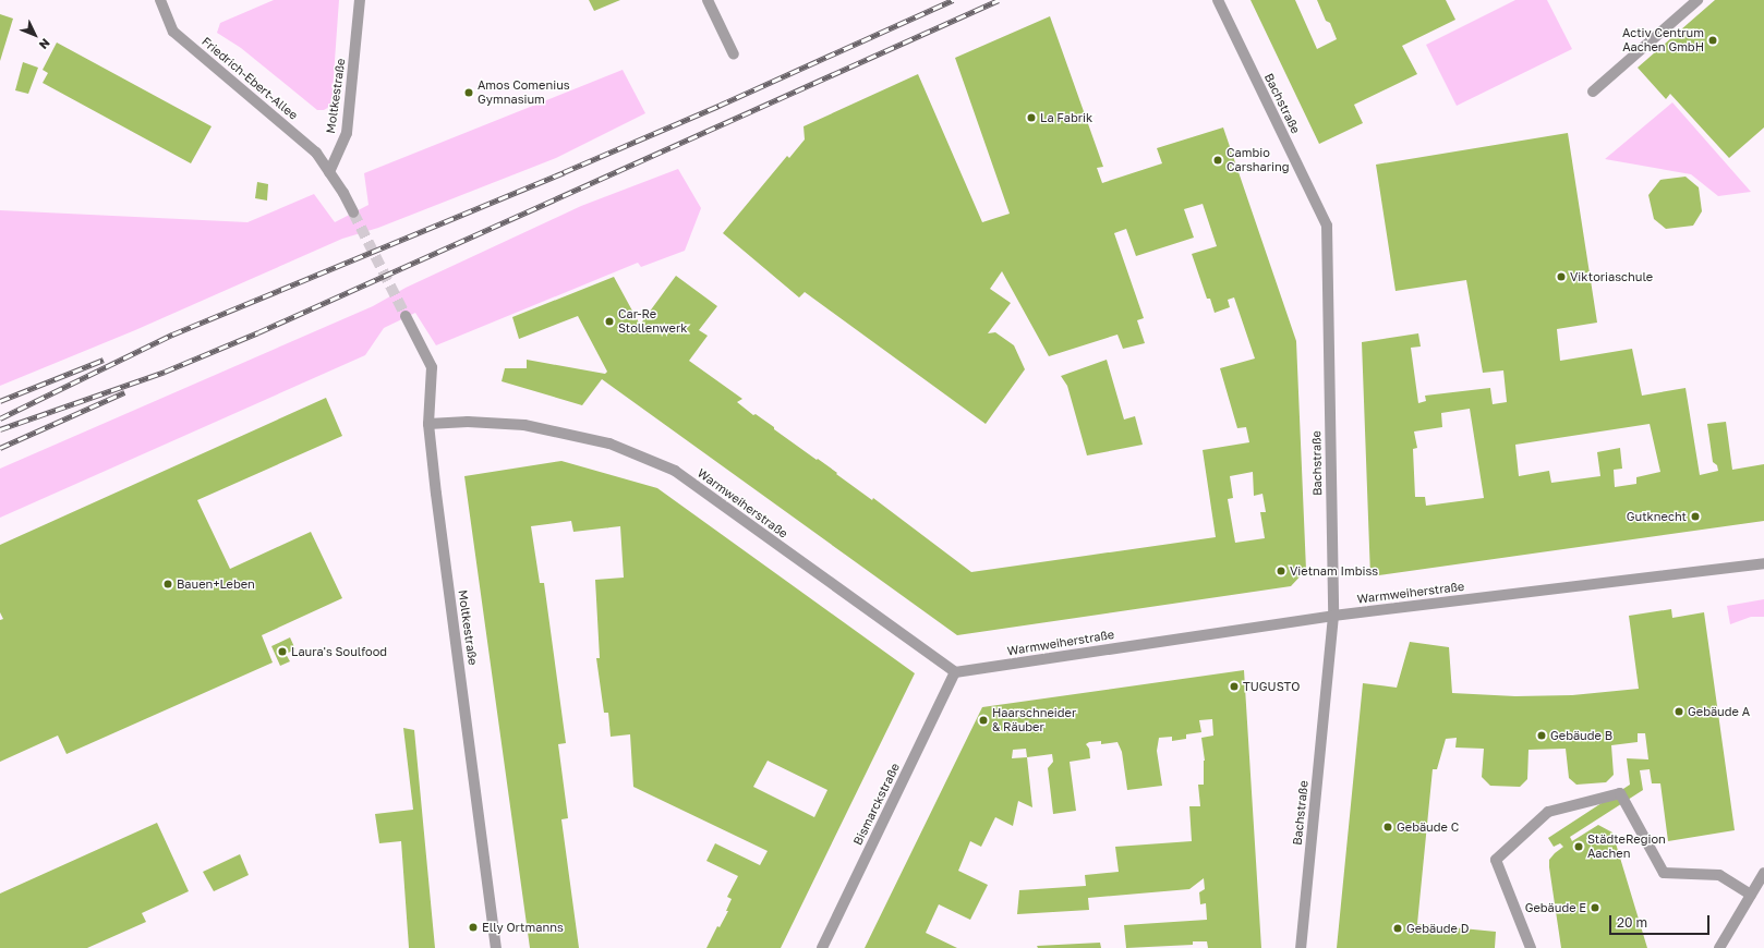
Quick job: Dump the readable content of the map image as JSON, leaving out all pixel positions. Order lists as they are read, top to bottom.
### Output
{
  "streets": {
    "street": [
      "Friedrich-Ebert-Allee",
      "Moltkestraße",
      "Bachstraße",
      "Warmweiherstraße",
      "Bismarckstraße"
    ]
  },
  "crossings": [
    ["Friedrich-Ebert-Allee", "Moltkestraße"],
    ["Moltkestraße", "Warmweiherstraße"],
    ["Bachstraße", "Warmweiherstraße"],
    ["Warmweiherstraße", "Bismarckstraße"]
  ],
  "places": [
    "Activ Centrum Aachen GmbH",
    "Amos Comenius Gymnasium",
    "La Fabrik",
    "Cambio Carsharing",
    "Viktoriaschule",
    "Car-Re Stollenwerk",
    "Gutknecht",
    "Vietnam Imbiss",
    "Bauen+Leben",
    "Laura's Soulfood",
    "TUGUSTO",
    "Gebäude A",
    "Haarschneider & Räuber",
    "Gebäude B",
    "Gebäude C",
    "StädteRegion Aachen",
    "Gebäude E",
    "Elly Ortmanns",
    "Gebäude D"
  ],
  "scale_bar": "20 m",
  "north": "bottom right"
}
